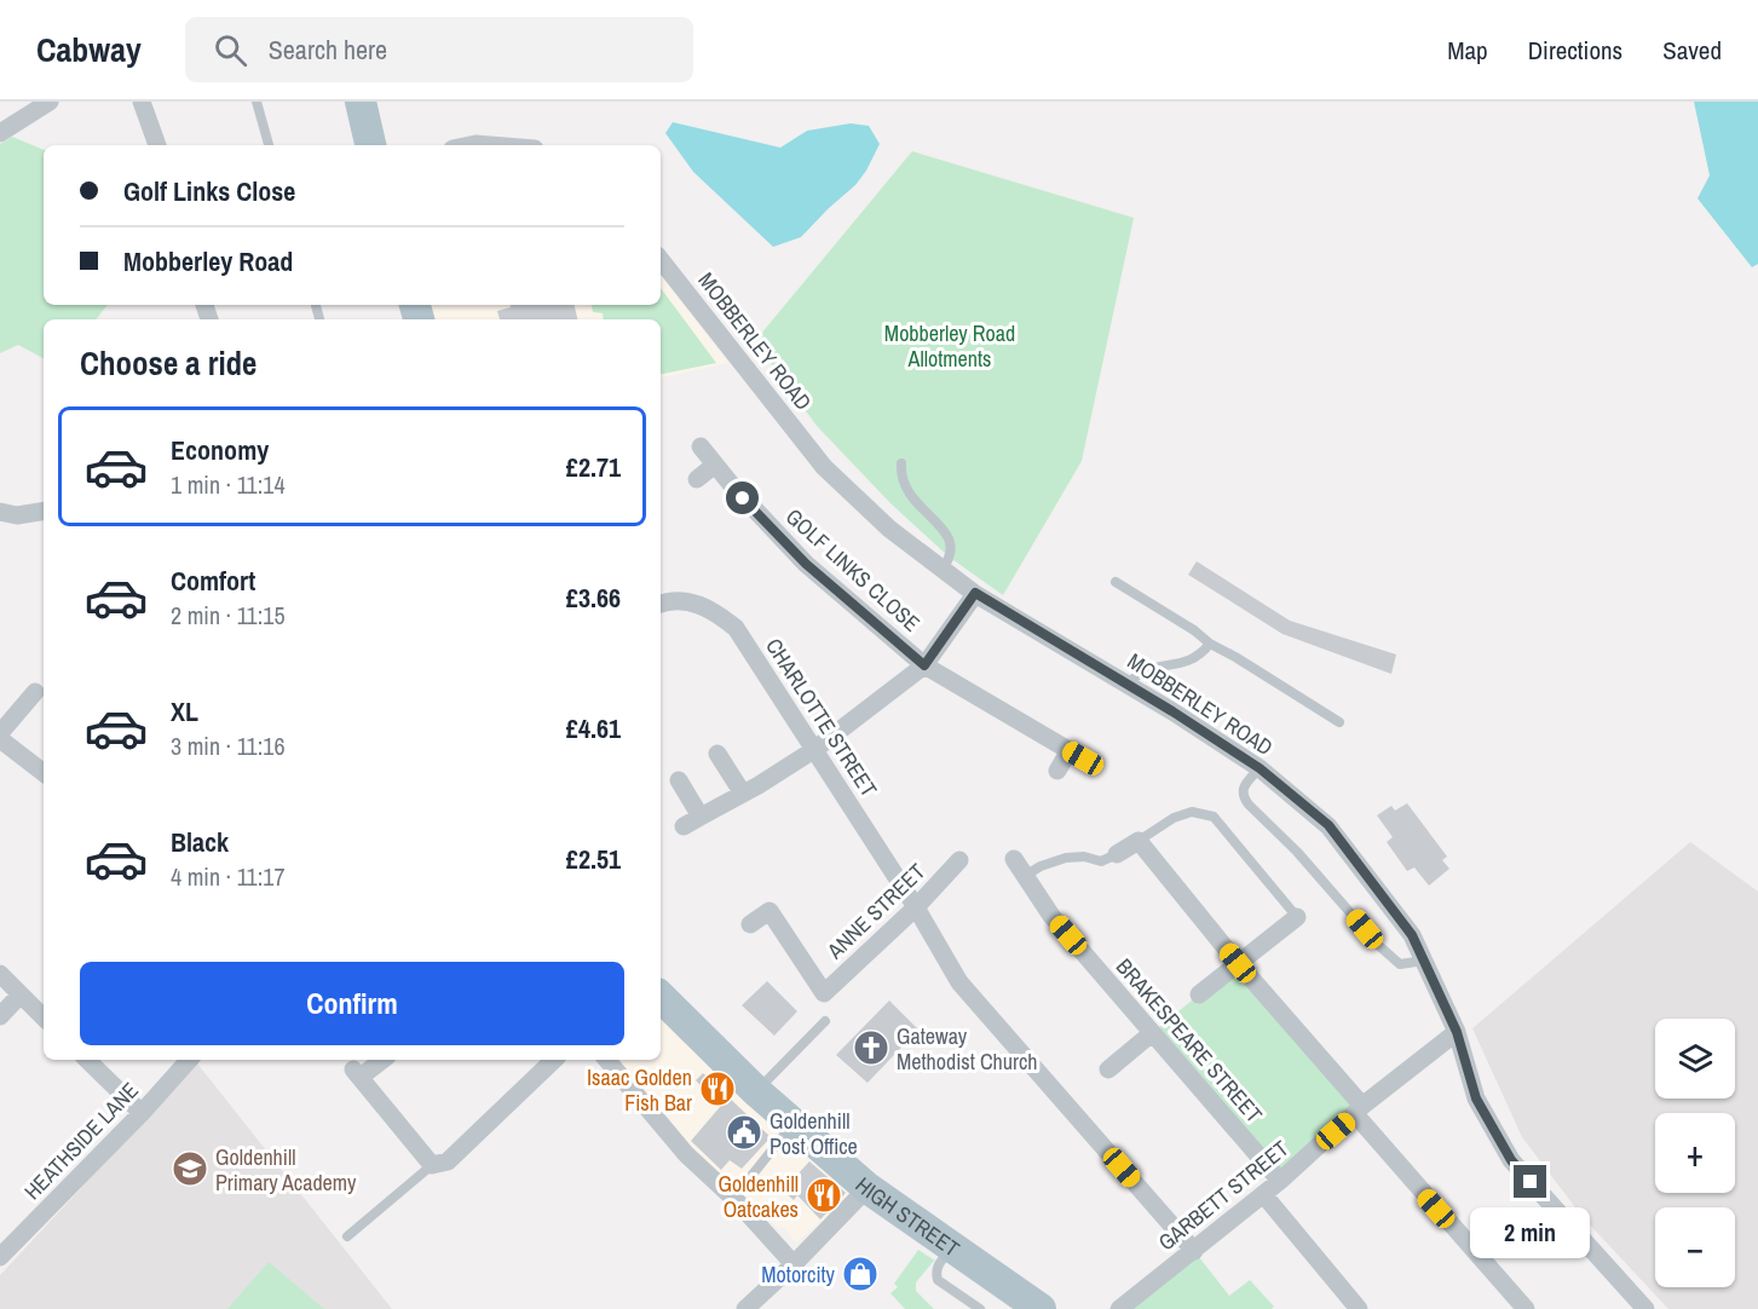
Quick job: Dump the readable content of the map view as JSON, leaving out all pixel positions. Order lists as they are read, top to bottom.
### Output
{
  "streets": {
    "main road": ["HIGH STREET"],
    "street": [
      "MOBBERLEY ROAD",
      "GOLF LINKS CLOSE",
      "CHARLOTTE STREET",
      "ANNE STREET",
      "BRAKESPEARE STREET",
      "HEATHSIDE LANE",
      "GARBETT STREET"
    ]
  },
  "crossings": [
    ["MOBBERLEY ROAD", "GARBETT STREET"],
    ["CHARLOTTE STREET", "ANNE STREET"],
    ["CHARLOTTE STREET", "GARBETT STREET"],
    ["BRAKESPEARE STREET", "GARBETT STREET"]
  ],
  "parks": ["Mobberley Road Allotments"],
  "places": {
    "church": ["Gateway Methodist Church"],
    "restaurant": ["Isaac Golden Fish Bar", "Goldenhill Oatcakes"],
    "public building": ["Goldenhill Post Office"],
    "school or university": ["Goldenhill Primary Academy"],
    "shop": ["Motorcity"]
  },
  "page": {
    "header": "Cabway",
    "search": "Search here",
    "nav": ["Map", "Directions", "Saved"],
    "banner": ["Golf Links Close", "Mobberley Road"],
    "heading": "Choose a ride",
    "list": [
      {
        "name": "Economy",
        "note": "1 min · 11:14",
        "value": "£2.71"
      },
      {
        "name": "Comfort",
        "note": "2 min · 11:15",
        "value": "£3.66"
      },
      {
        "name": "XL",
        "note": "3 min · 11:16",
        "value": "£4.61"
      },
      {
        "name": "Black",
        "note": "4 min · 11:17",
        "value": "£2.51"
      }
    ],
    "buttons": "Confirm",
    "map_buttons": ["+", "−"],
    "bubble": "2 min"
  }
}
